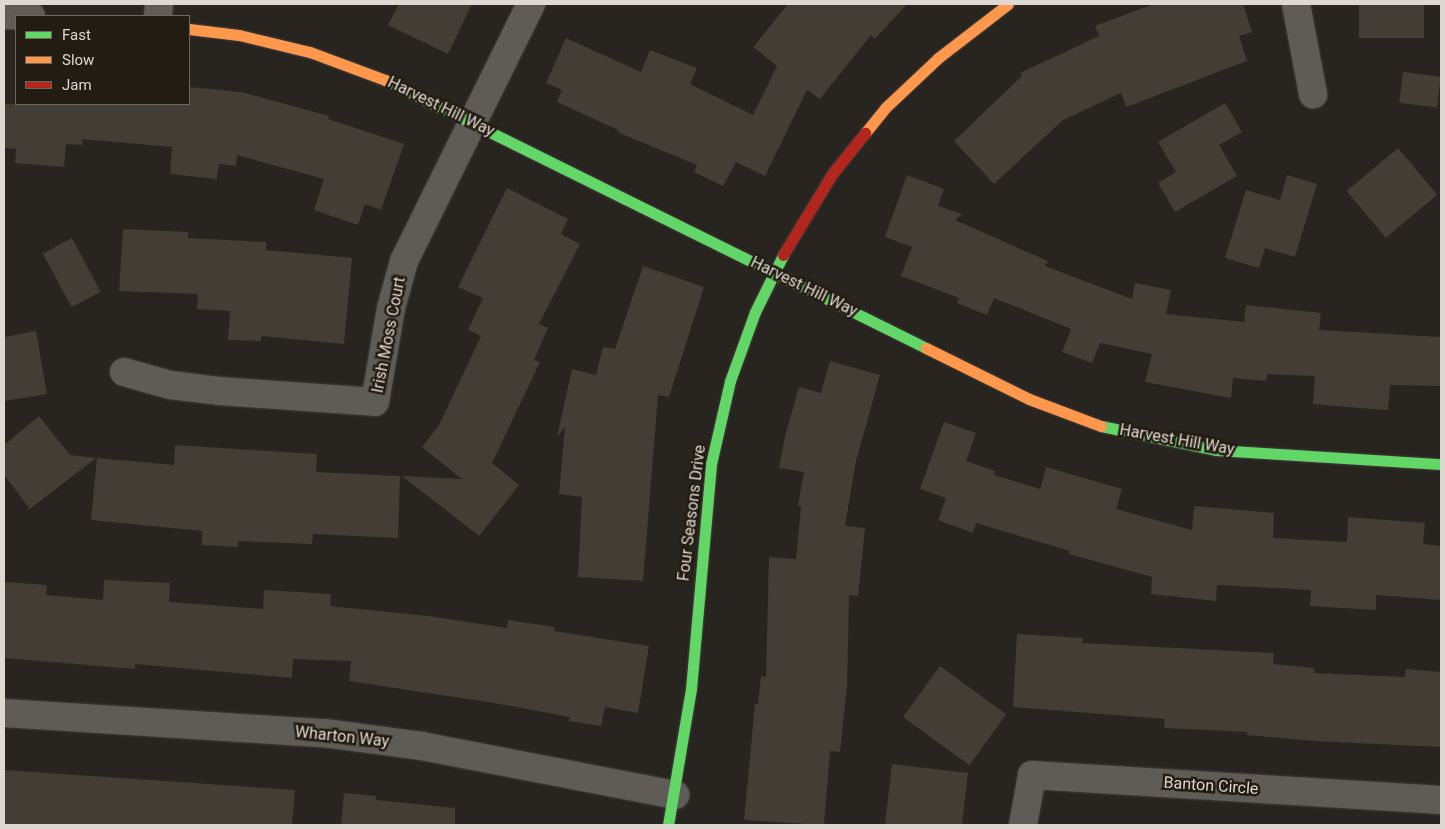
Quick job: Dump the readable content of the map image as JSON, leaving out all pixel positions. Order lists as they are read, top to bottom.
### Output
{
  "streets": {
    "street": [
      "Harvest Hill Way",
      "Irish Moss Court",
      "Four Seasons Drive",
      "Wharton Way",
      "Banton Circle"
    ]
  },
  "crossings": [
    ["Harvest Hill Way", "Irish Moss Court"],
    ["Harvest Hill Way", "Four Seasons Drive"],
    ["Four Seasons Drive", "Wharton Way"]
  ],
  "legend": ["Fast", "Slow", "Jam"]
}
